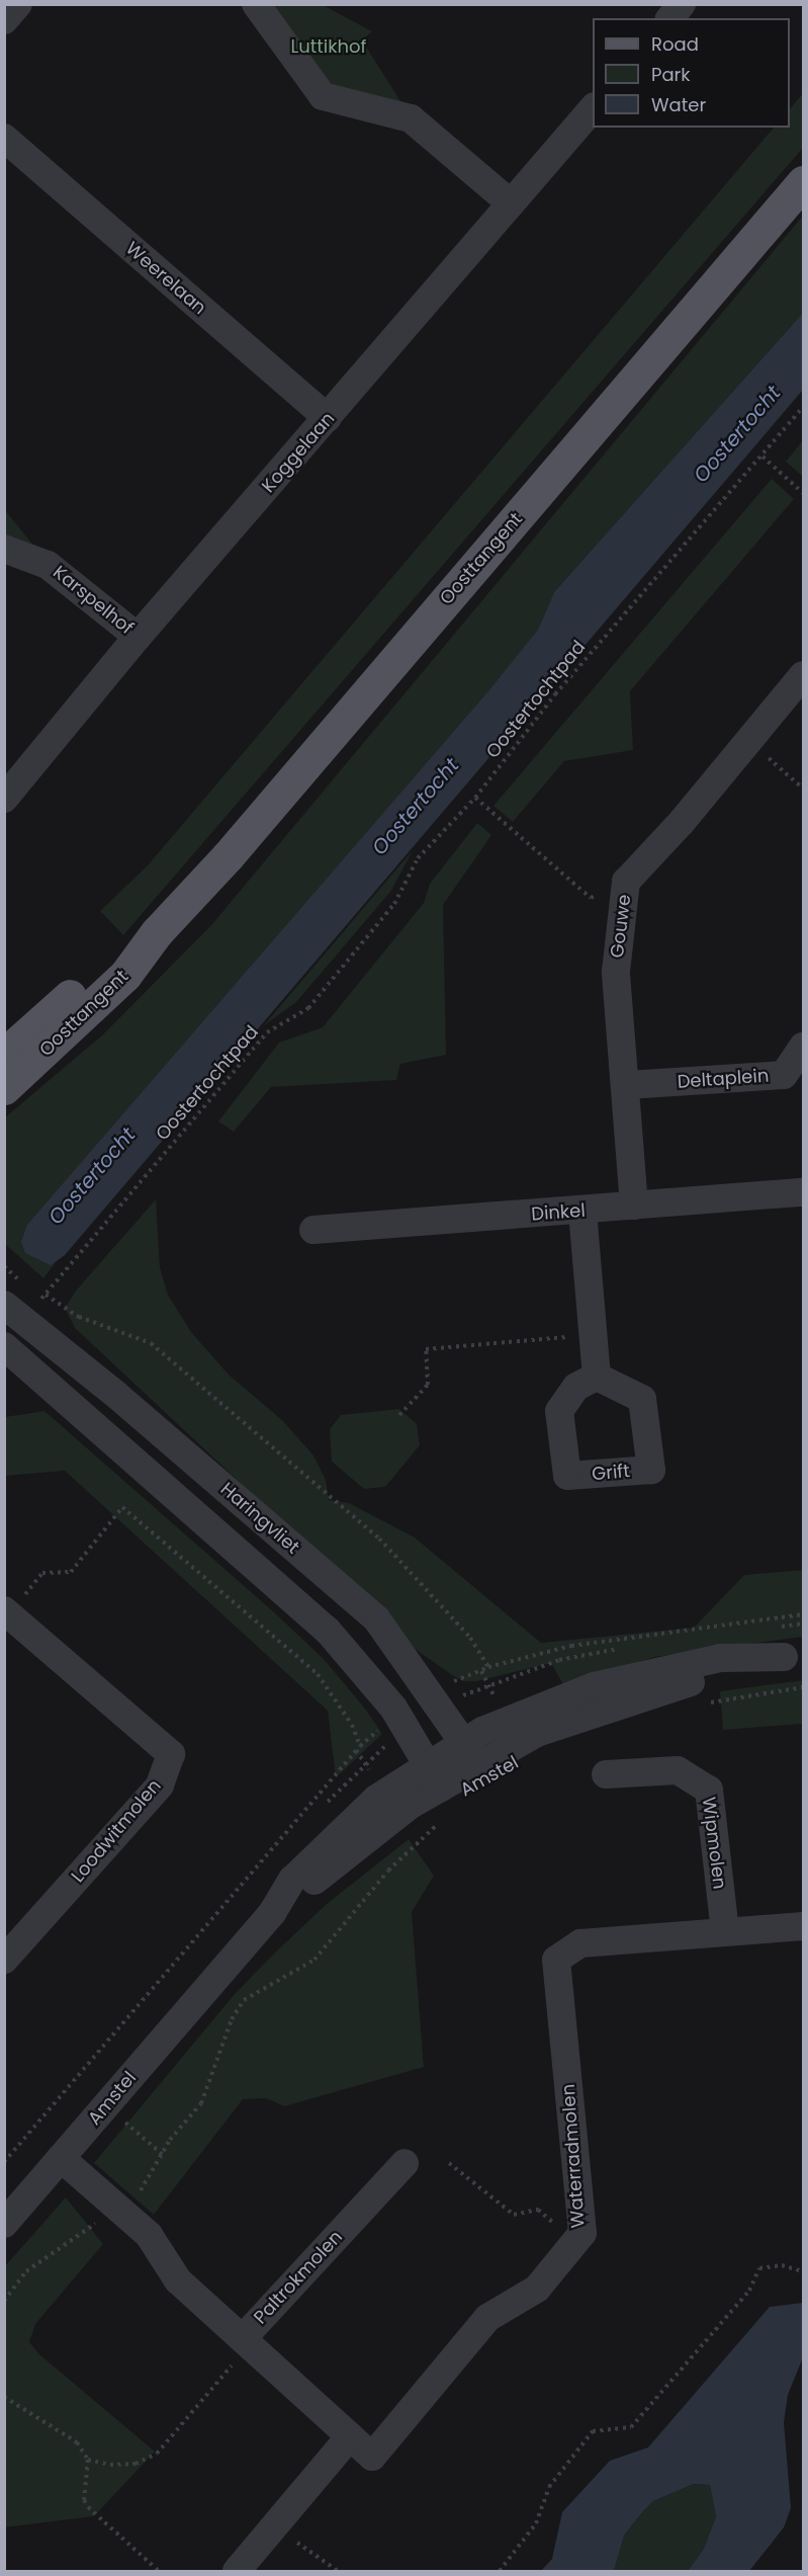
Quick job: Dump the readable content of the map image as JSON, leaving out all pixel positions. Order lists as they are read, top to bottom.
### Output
{
  "streets": {
    "main road": ["Oosttangent"],
    "street": [
      "Weerelaan",
      "Koggelaan",
      "Karspelhof",
      "Gouwe",
      "Deltaplein",
      "Dinkel",
      "Haringvliet",
      "Amstel",
      "Loodwitmolen",
      "Wipmolen",
      "Waterradmolen",
      "Paltrokmolen"
    ],
    "path": ["Oostertochtpad"]
  },
  "crossings": [
    ["Weerelaan", "Koggelaan"],
    ["Koggelaan", "Karspelhof"],
    ["Gouwe", "Deltaplein"],
    ["Gouwe", "Dinkel"],
    ["Haringvliet", "Amstel"],
    ["Amstel", "Paltrokmolen"],
    ["Wipmolen", "Waterradmolen"],
    ["Waterradmolen", "Paltrokmolen"]
  ],
  "water": ["Oostertocht"],
  "parks": ["Luttikhof"],
  "legend": ["Road", "Park", "Water"]
}
